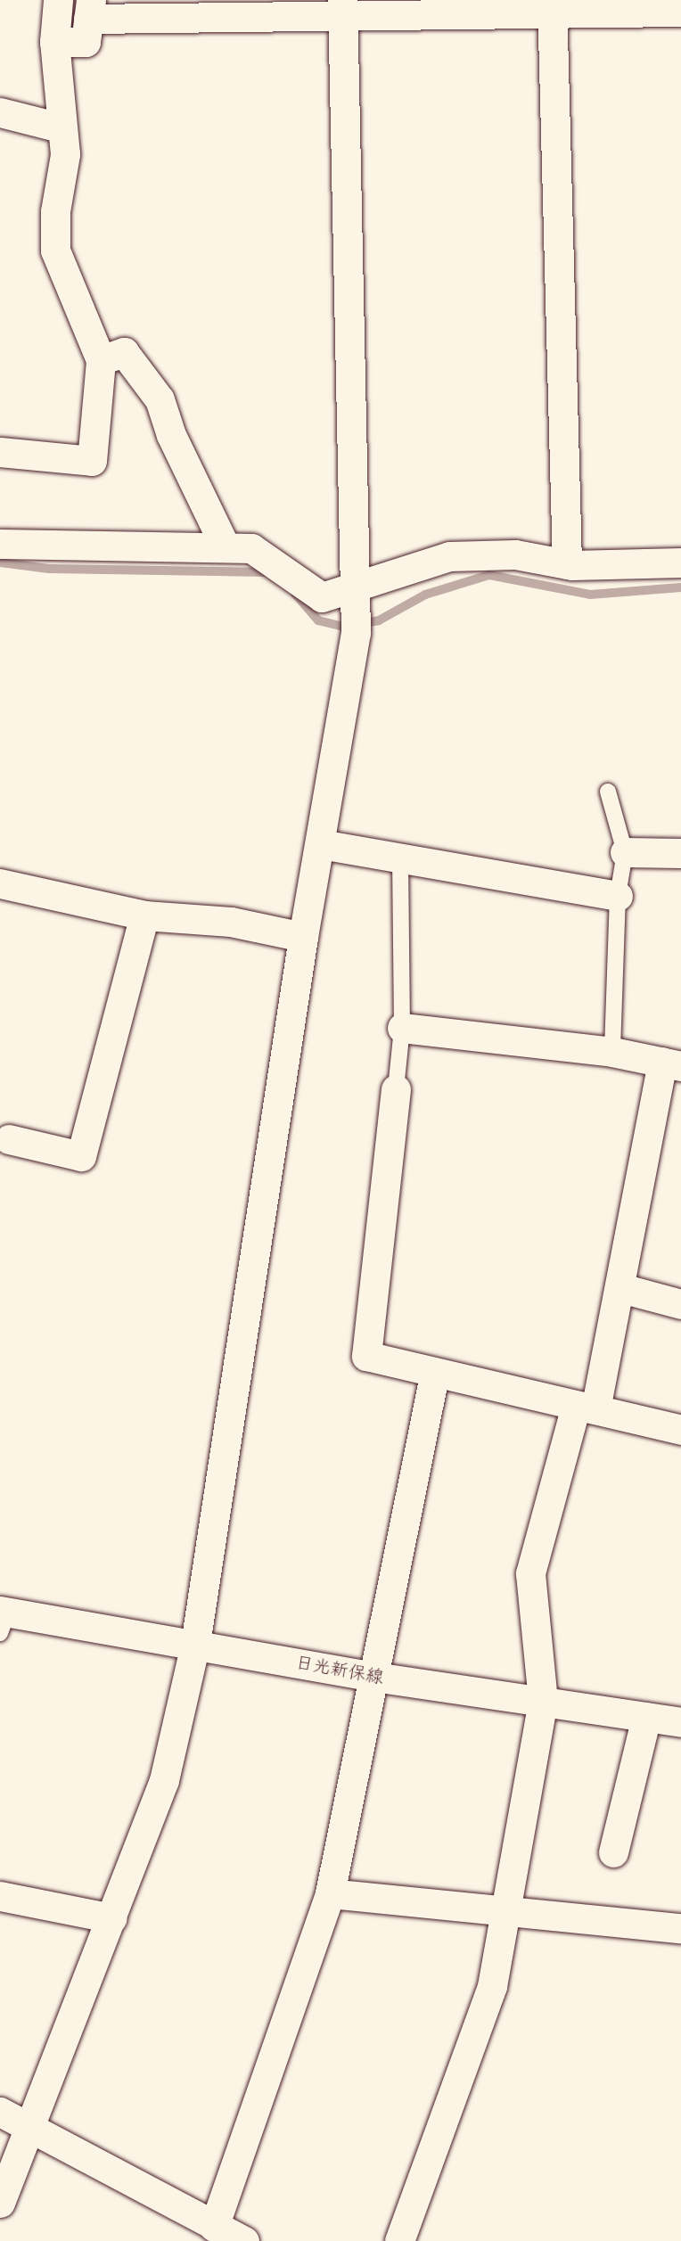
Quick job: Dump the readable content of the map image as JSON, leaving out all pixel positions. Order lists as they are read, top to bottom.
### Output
{
  "streets": {
    "street": ["日光新保線"]
  }
}
